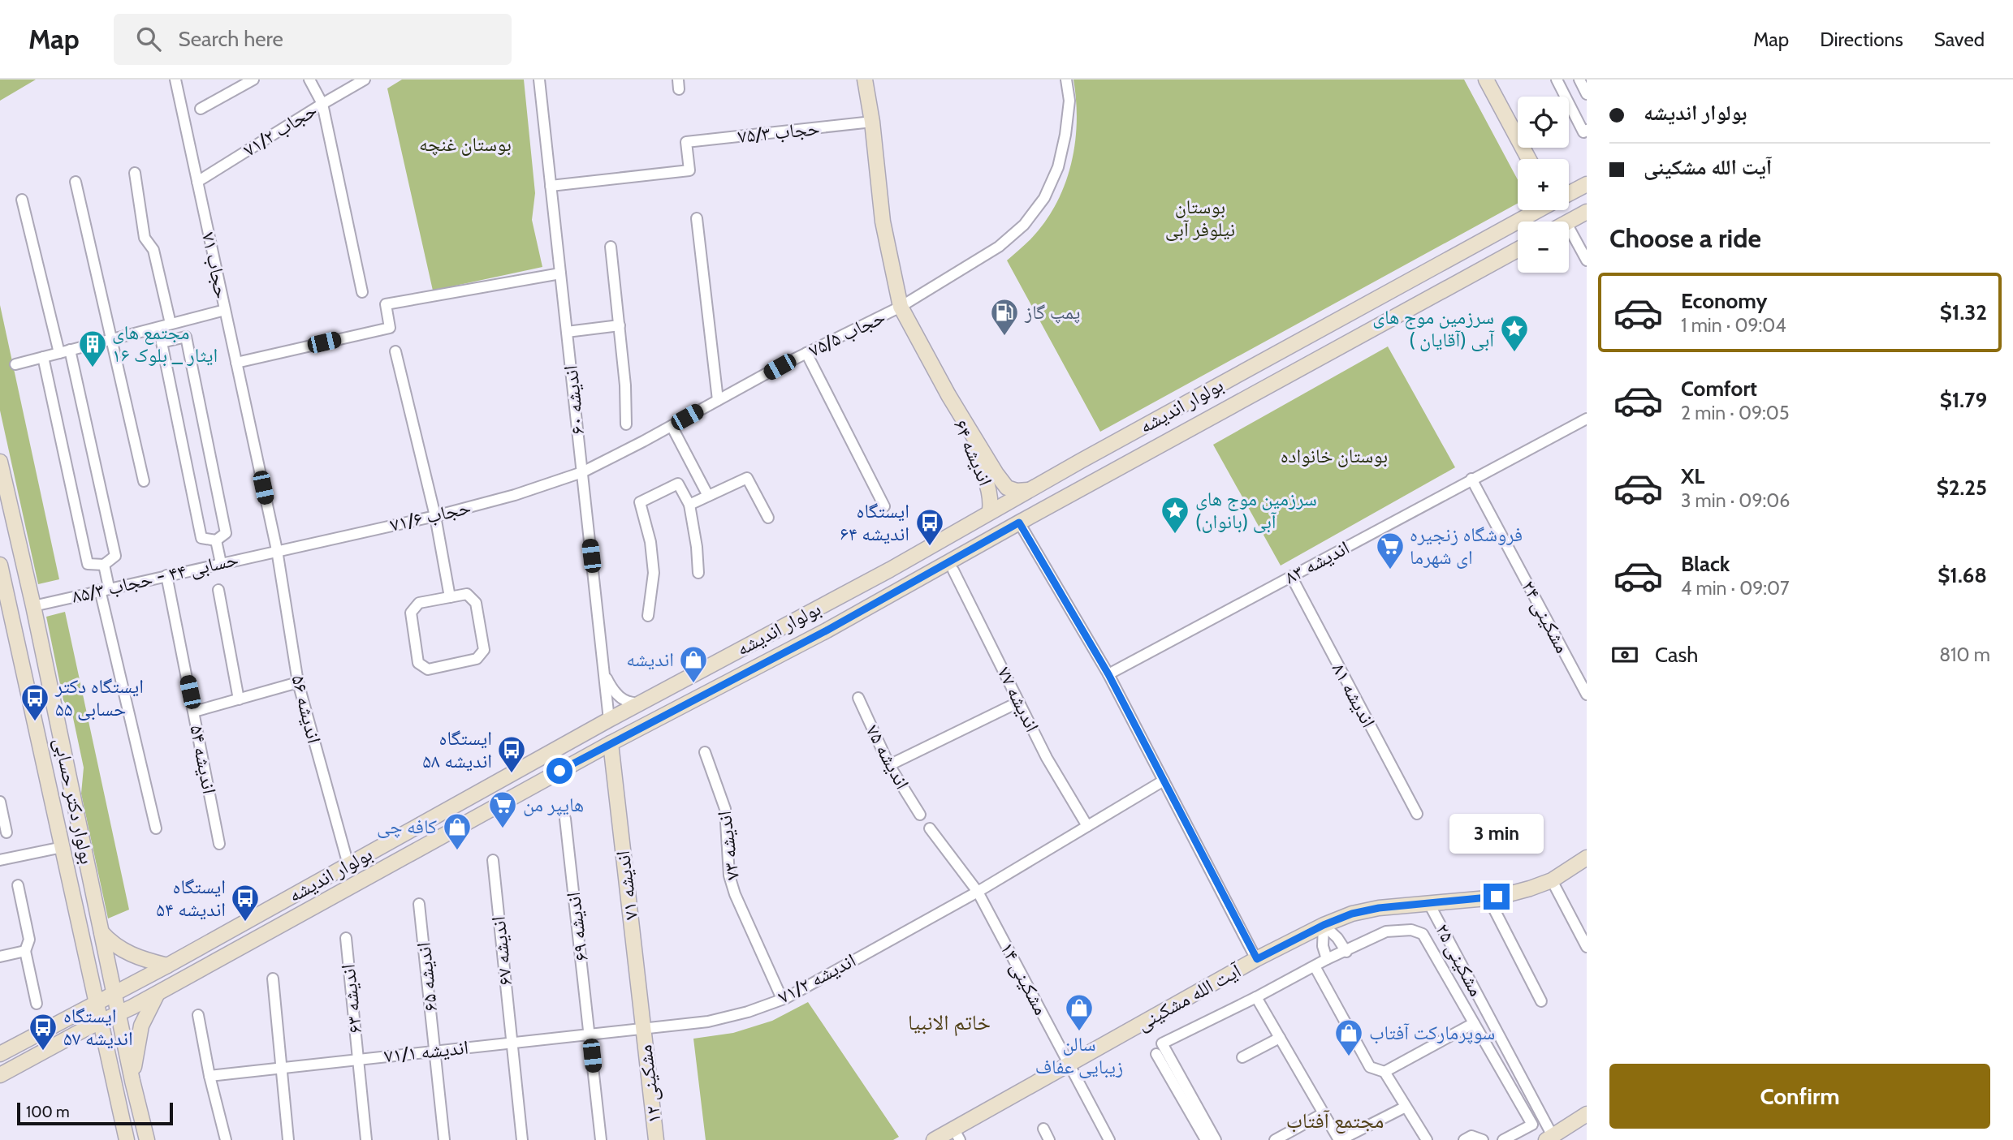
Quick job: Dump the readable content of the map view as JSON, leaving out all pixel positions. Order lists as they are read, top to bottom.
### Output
{
  "streets": {
    "main road": [
      "بولوار اندیشه",
      "اندیشه ۶۴",
      "بولوار دکتر حسابی",
      "اندیشه ۷۱",
      "آیت الله مشکینی",
      "مشکینی ۱۲"
    ],
    "street": [
      "حجاب ۷۱/۲",
      "حجاب ۷۵/۳",
      "حجاب ۷۱",
      "حجاب ۷۵/۵",
      "اندیشه ۶۰",
      "حجاب ۷۱/۶",
      "اندیشه ۸۳",
      "حسابی ۴۴ - حجاب ۸۵/۳",
      "مشکینی ۲۴",
      "اندیشه ۸۱",
      "اندیشه ۷۷",
      "اندیشه ۵۶",
      "اندیشه ۷۵",
      "اندیشه ۵۴",
      "اندیشه ۷۳",
      "اندیشه ۶۹",
      "اندیشه ۶۷",
      "مشکینی ۲۵",
      "اندیشه ۶۵",
      "اندیشه ۷۱/۲",
      "مشکینی ۱۴",
      "اندیشه ۶۳",
      "اندیشه ۷۱/۱"
    ]
  },
  "crossings": [
    ["حجاب ۷۱/۲", "حجاب ۷۱"],
    ["حجاب ۷۵/۳", "اندیشه ۶۰"],
    ["حجاب ۷۱", "حجاب ۷۱/۶"],
    ["حجاب ۷۱", "حسابی ۴۴ - حجاب ۸۵/۳"],
    ["حجاب ۷۱", "اندیشه ۵۶"],
    ["حجاب ۷۵/۵", "اندیشه ۶۰"],
    ["حجاب ۷۵/۵", "حجاب ۷۱/۶"],
    ["اندیشه ۶۰", "بولوار اندیشه"],
    ["اندیشه ۶۰", "حجاب ۷۱/۶"],
    ["بولوار اندیشه", "اندیشه ۶۴"],
    ["بولوار اندیشه", "اندیشه ۵۶"],
    ["بولوار اندیشه", "بولوار دکتر حسابی"],
    ["بولوار اندیشه", "اندیشه ۷۱"],
    ["حجاب ۷۱/۶", "حسابی ۴۴ - حجاب ۸۵/۳"],
    ["حجاب ۷۱/۶", "اندیشه ۵۶"],
    ["اندیشه ۸۳", "مشکینی ۲۴"],
    ["اندیشه ۸۳", "اندیشه ۸۱"],
    ["حسابی ۴۴ - حجاب ۸۵/۳", "اندیشه ۵۶"],
    ["حسابی ۴۴ - حجاب ۸۵/۳", "اندیشه ۵۴"],
    ["حسابی ۴۴ - حجاب ۸۵/۳", "بولوار دکتر حسابی"],
    ["اندیشه ۷۷", "اندیشه ۷۱/۲"],
    ["اندیشه ۷۳", "اندیشه ۷۱/۲"],
    ["اندیشه ۷۱", "اندیشه ۷۱/۲"],
    ["اندیشه ۷۱", "اندیشه ۷۱/۱"],
    ["اندیشه ۷۱", "مشکینی ۱۲"],
    ["اندیشه ۶۹", "اندیشه ۷۱/۱"],
    ["اندیشه ۶۷", "اندیشه ۷۱/۱"],
    ["مشکینی ۲۵", "آیت الله مشکینی"],
    ["اندیشه ۶۵", "اندیشه ۷۱/۱"],
    ["اندیشه ۷۱/۲", "مشکینی ۱۴"],
    ["اندیشه ۷۱/۲", "اندیشه ۷۱/۱"],
    ["اندیشه ۷۱/۲", "مشکینی ۱۲"],
    ["مشکینی ۱۴", "آیت الله مشکینی"],
    ["اندیشه ۶۳", "اندیشه ۷۱/۱"],
    ["اندیشه ۷۱/۱", "مشکینی ۱۲"]
  ],
  "districts": ["خاتم الانبیا", "مجتمع آفتاب"],
  "parks": ["بوستان غنچه", "بوستان نیلوفر آبی", "بوستان خانواده"],
  "places": {
    "fuel station": ["پمپ گاز"],
    "place": ["سرزمین موج های آبی (آقایان )", "سرزمین موج های آبی (بانوان)"],
    "building": ["مجتمع های ایثار _ بلوک ۱۶"],
    "bus stop": [
      "ایستگاه اندیشه ۶۴",
      "ایستگاه دکتر حسابی ۵۵",
      "ایستگاه اندیشه ۵۸",
      "ایستگاه اندیشه ۵۴",
      "ایستگاه اندیشه ۵۷"
    ],
    "supermarket": ["فروشگاه زنجیره ای شهرما", "هایپر من"],
    "shop": [
      "اندیشه",
      "کافه چی",
      "سالن زیبایی عفاف",
      "سوپرمارکت آفتاب"
    ]
  },
  "scale_bar": "100 m",
  "page": {
    "header": "Map",
    "search": "Search here",
    "nav": ["Map", "Directions", "Saved"],
    "banner": ["بولوار اندیشه", "آیت الله مشکینی"],
    "map_buttons": ["+", "−"],
    "heading": "Choose a ride",
    "list": [
      {
        "name": "Economy",
        "note": "1 min · 09:04",
        "value": "$1.32"
      },
      {
        "name": "Comfort",
        "note": "2 min · 09:05",
        "value": "$1.79"
      },
      {
        "name": "XL",
        "note": "3 min · 09:06",
        "value": "$2.25"
      },
      {
        "name": "Black",
        "note": "4 min · 09:07",
        "value": "$1.68"
      }
    ],
    "pay": ["Cash", "810 m"],
    "bubble": "3 min",
    "buttons": "Confirm",
    "scale": "100 m"
  }
}
